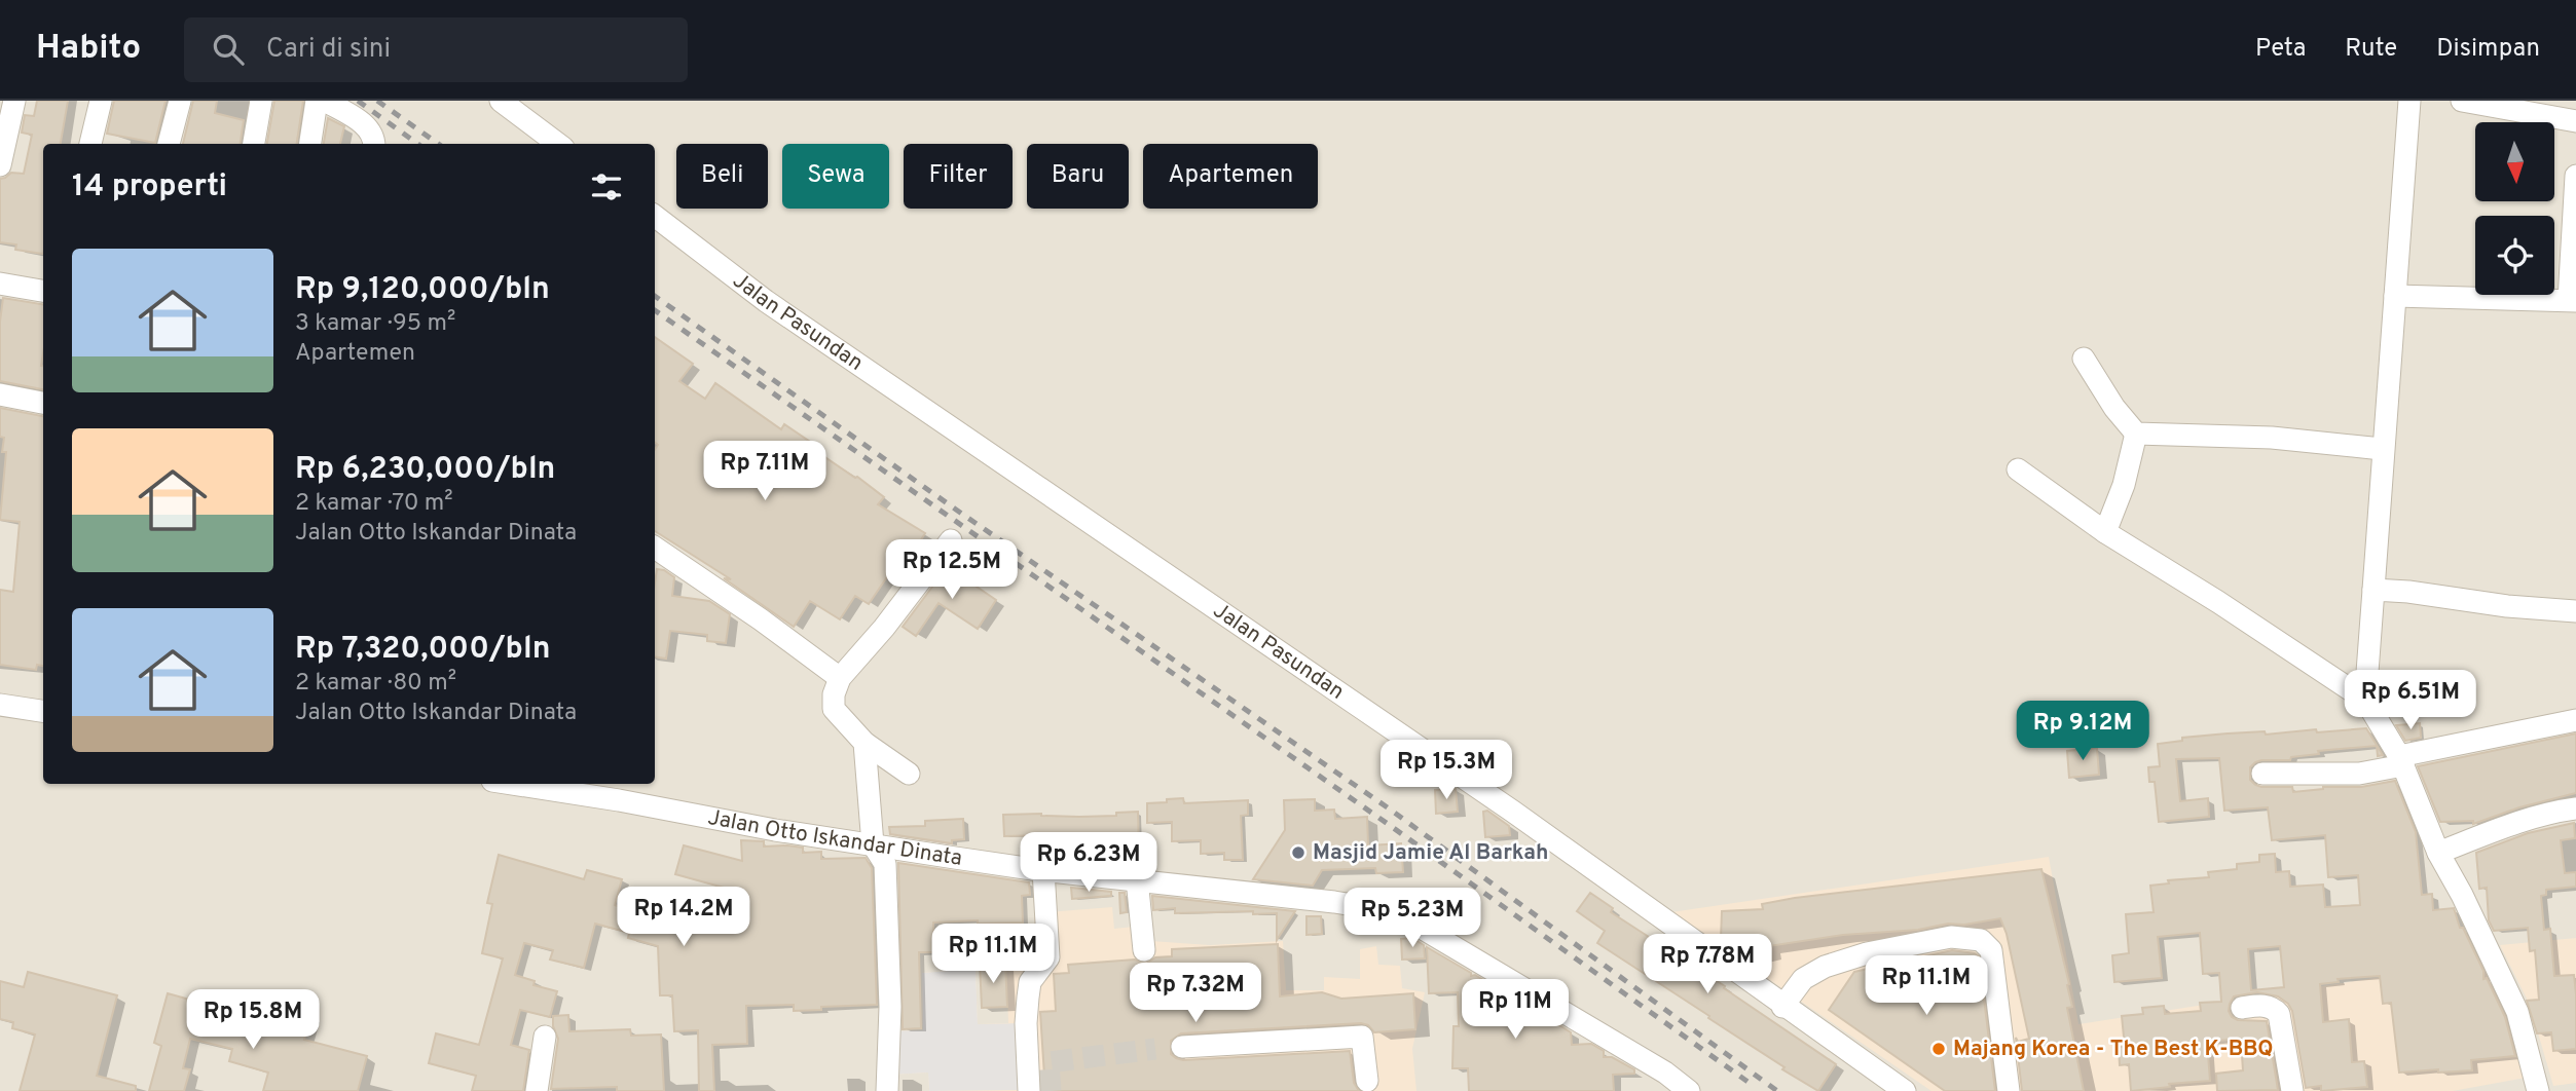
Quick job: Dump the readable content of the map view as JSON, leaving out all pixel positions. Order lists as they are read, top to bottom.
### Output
{
  "streets": {
    "street": ["Jalan Pasundan", "Jalan Otto Iskandar Dinata"]
  },
  "places": ["Masjid Jamie Al Barkah", "Majang Korea - The Best K-BBQ"],
  "north": "bottom",
  "page": {
    "header": "Habito",
    "search": "Cari di sini",
    "nav": ["Peta", "Rute", "Disimpan"],
    "chip": [
      "Beli",
      "Sewa",
      "Filter",
      "Baru",
      "Apartemen"
    ],
    "heading": "14 properti",
    "list": [
      {
        "name": "Rp 9,120,000/bln",
        "note": "3 kamar · 95 m² · Apartemen"
      },
      {
        "name": "Rp 6,230,000/bln",
        "note": "2 kamar · 70 m² · Jalan Otto Iskandar Dinata"
      },
      {
        "name": "Rp 7,320,000/bln",
        "note": "2 kamar · 80 m² · Jalan Otto Iskandar Dinata"
      }
    ],
    "price": [
      "Rp 7.11M",
      "Rp 12.5M",
      "Rp 6.51M",
      "Rp 9.12M",
      "Rp 15.3M",
      "Rp 6.23M",
      "Rp 14.2M",
      "Rp 5.23M",
      "Rp 11.1M",
      "Rp 7.78M",
      "Rp 11.1M",
      "Rp 7.32M",
      "Rp 11M",
      "Rp 15.8M"
    ]
  }
}
